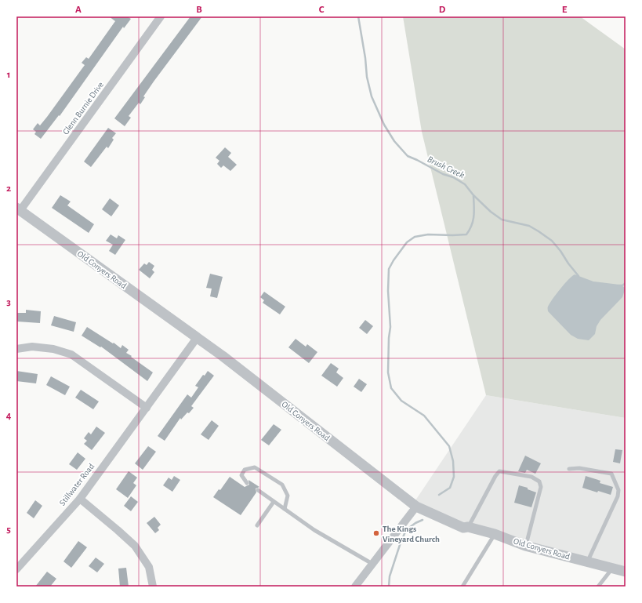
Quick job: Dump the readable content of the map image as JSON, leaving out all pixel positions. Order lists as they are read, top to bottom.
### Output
{
  "streets": {
    "street": ["Glenn Burnie Drive", "Old Conyers Road", "Stillwater Road"]
  },
  "crossings": [
    ["Glenn Burnie Drive", "Old Conyers Road"],
    ["Old Conyers Road", "Stillwater Road"]
  ],
  "water": ["Brush Creek"],
  "places": ["The Kings Vineyard Church"],
  "grid": {
    "columns": [
      "A",
      "B",
      "C",
      "D",
      "E"
    ],
    "rows": [
      "1",
      "2",
      "3",
      "4",
      "5"
    ]
  }
}
